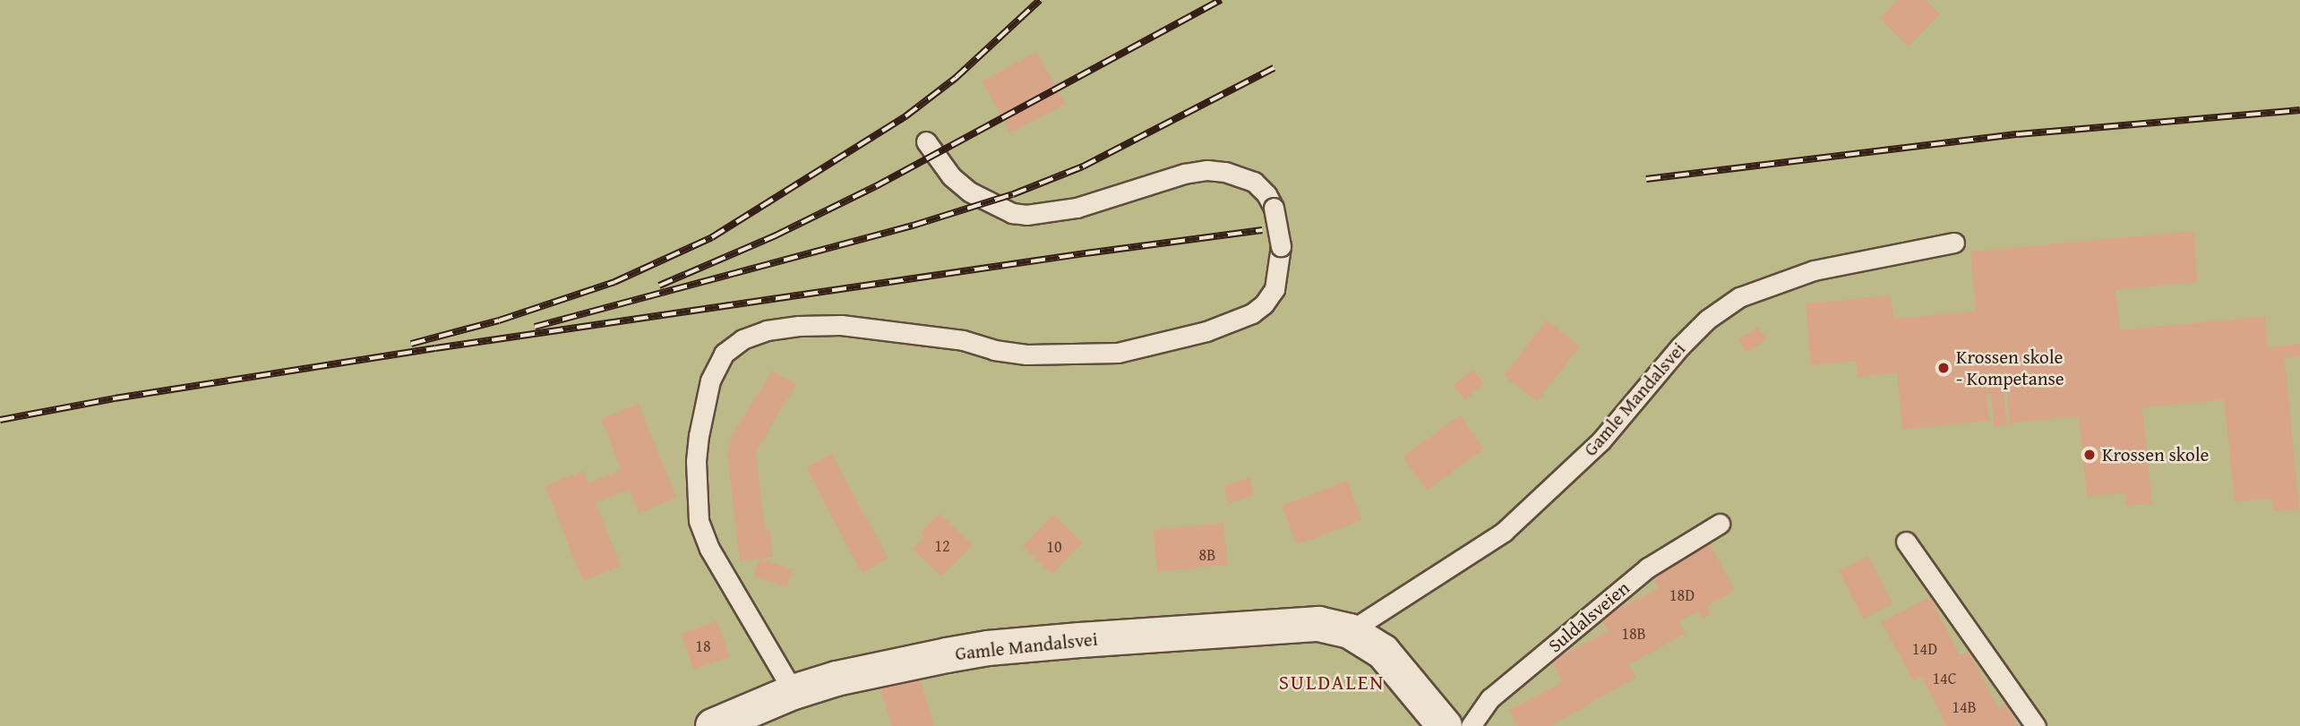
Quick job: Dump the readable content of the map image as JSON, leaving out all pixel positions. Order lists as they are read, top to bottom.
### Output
{
  "streets": {
    "street": ["Gamle Mandalsvei"],
    "lane": ["Suldalsveien"]
  },
  "districts": ["SULDALEN"],
  "places": ["Krossen skole - Kompetanse", "Krossen skole"],
  "house_numbers": [
    "12",
    "10",
    "8B",
    "18D",
    "18B",
    "18",
    "14D",
    "14C",
    "14B"
  ]
}
